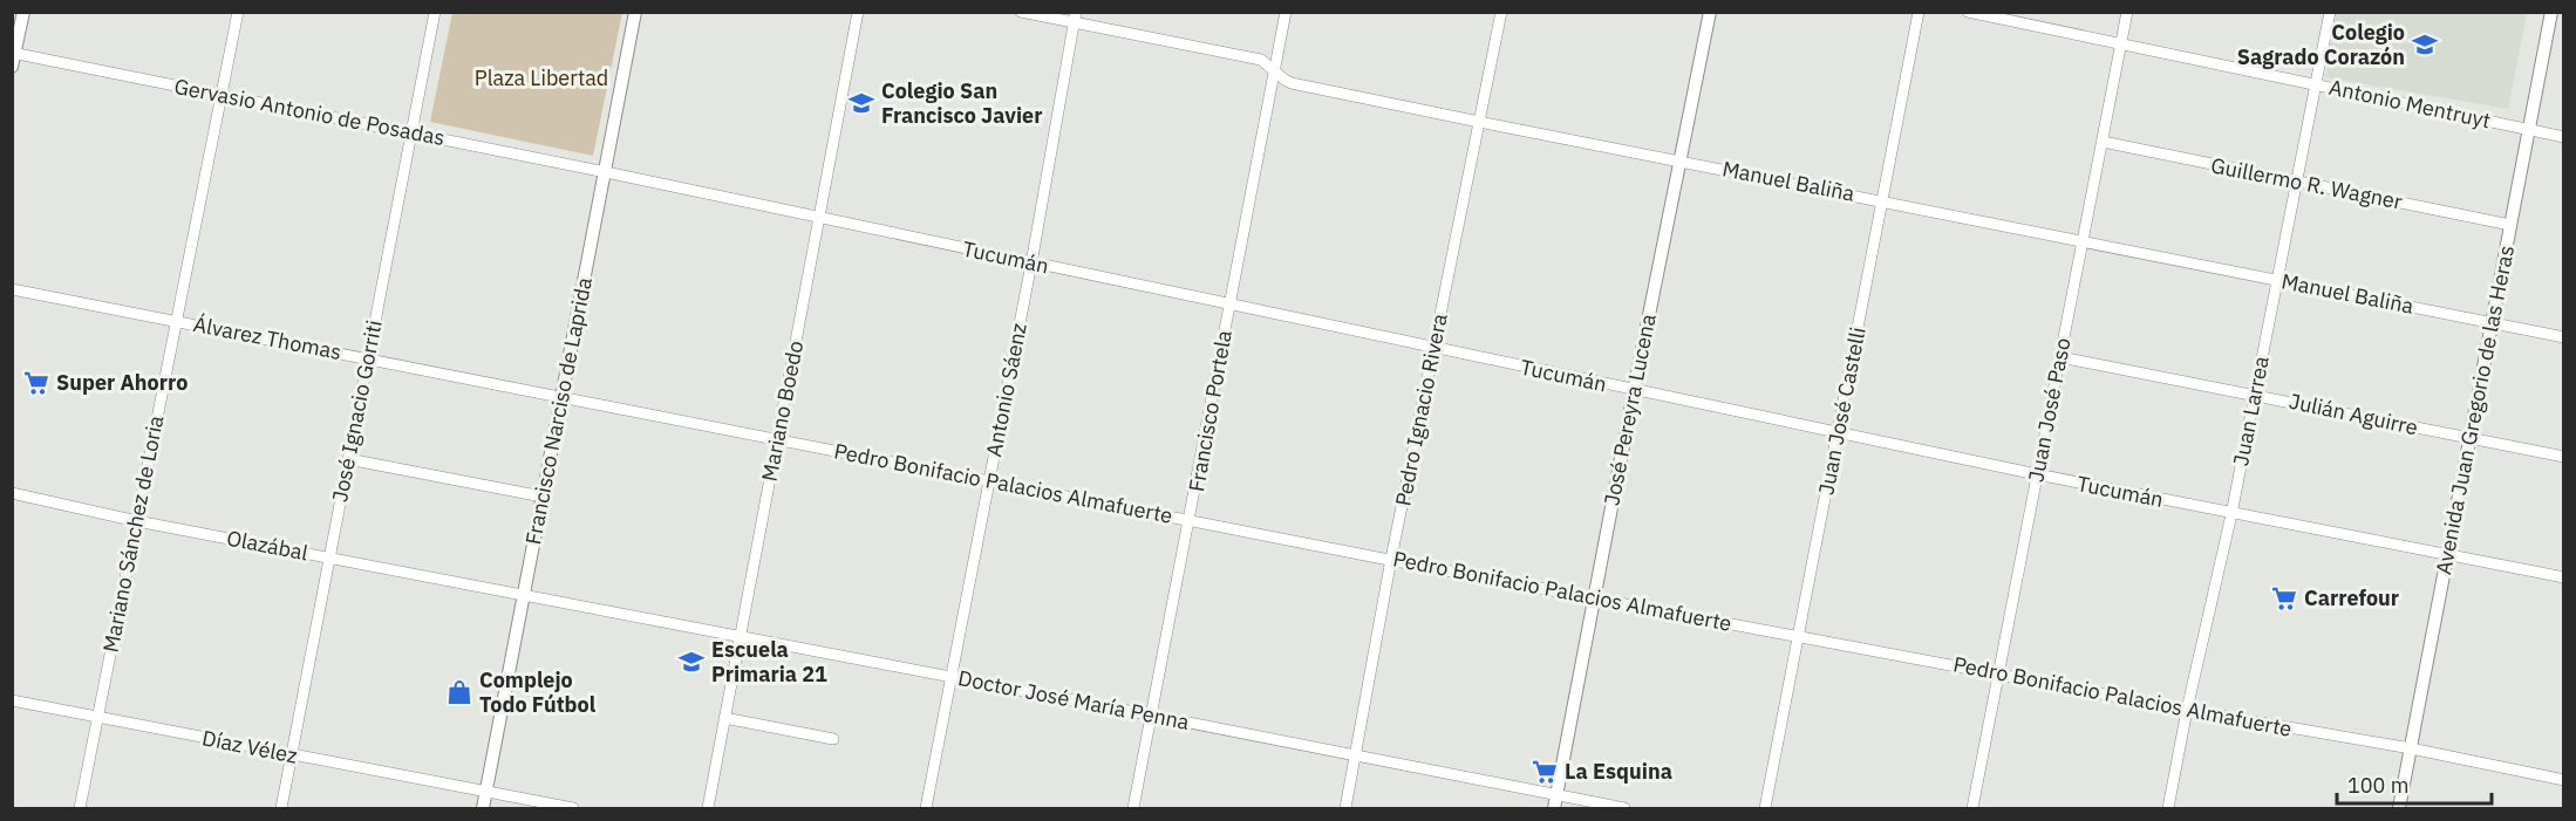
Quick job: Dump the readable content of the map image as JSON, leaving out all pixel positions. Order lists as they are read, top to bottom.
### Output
{
  "streets": {
    "street": [
      "Antonio Mentruyt",
      "Gervasio Antonio de Posadas",
      "Manuel Baliña",
      "Guillermo R. Wagner",
      "Tucumán",
      "Álvarez Thomas",
      "Antonio Sáenz",
      "Pedro Ignacio Rivera",
      "José Pereyra Lucena",
      "Juan José Paso",
      "Avenida Juan Gregorio de las Heras",
      "José Ignacio Gorriti",
      "Francisco Narciso de Laprida",
      "Mariano Boedo",
      "Francisco Portela",
      "Juan José Castelli",
      "Juan Larrea",
      "Julián Aguirre",
      "Pedro Bonifacio Palacios Almafuerte",
      "Mariano Sánchez de Loria",
      "Olazábal",
      "Doctor José María Penna",
      "Díaz Vélez"
    ]
  },
  "crossings": [
    ["Antonio Mentruyt", "Juan José Paso"],
    ["Antonio Mentruyt", "Avenida Juan Gregorio de las Heras"],
    ["Antonio Mentruyt", "Juan Larrea"],
    ["Gervasio Antonio de Posadas", "Tucumán"],
    ["Gervasio Antonio de Posadas", "José Ignacio Gorriti"],
    ["Gervasio Antonio de Posadas", "Francisco Narciso de Laprida"],
    ["Gervasio Antonio de Posadas", "Mariano Sánchez de Loria"],
    ["Manuel Baliña", "Antonio Sáenz"],
    ["Manuel Baliña", "Pedro Ignacio Rivera"],
    ["Manuel Baliña", "José Pereyra Lucena"],
    ["Manuel Baliña", "Juan José Paso"],
    ["Manuel Baliña", "Avenida Juan Gregorio de las Heras"],
    ["Manuel Baliña", "Francisco Portela"],
    ["Manuel Baliña", "Juan José Castelli"],
    ["Manuel Baliña", "Juan Larrea"],
    ["Guillermo R. Wagner", "Juan José Paso"],
    ["Guillermo R. Wagner", "Avenida Juan Gregorio de las Heras"],
    ["Guillermo R. Wagner", "Juan Larrea"],
    ["Tucumán", "Antonio Sáenz"],
    ["Tucumán", "Pedro Ignacio Rivera"],
    ["Tucumán", "José Pereyra Lucena"],
    ["Tucumán", "Juan José Paso"],
    ["Tucumán", "Avenida Juan Gregorio de las Heras"],
    ["Tucumán", "Francisco Narciso de Laprida"],
    ["Tucumán", "Mariano Boedo"],
    ["Tucumán", "Francisco Portela"],
    ["Tucumán", "Juan José Castelli"],
    ["Tucumán", "Juan Larrea"],
    ["Álvarez Thomas", "José Ignacio Gorriti"],
    ["Álvarez Thomas", "Francisco Narciso de Laprida"],
    ["Álvarez Thomas", "Pedro Bonifacio Palacios Almafuerte"],
    ["Álvarez Thomas", "Mariano Sánchez de Loria"],
    ["Antonio Sáenz", "Pedro Bonifacio Palacios Almafuerte"],
    ["Antonio Sáenz", "Doctor José María Penna"],
    ["Pedro Ignacio Rivera", "Pedro Bonifacio Palacios Almafuerte"],
    ["Pedro Ignacio Rivera", "Doctor José María Penna"],
    ["José Pereyra Lucena", "Pedro Bonifacio Palacios Almafuerte"],
    ["José Pereyra Lucena", "Doctor José María Penna"],
    ["Juan José Paso", "Julián Aguirre"],
    ["Juan José Paso", "Pedro Bonifacio Palacios Almafuerte"],
    ["Avenida Juan Gregorio de las Heras", "Julián Aguirre"],
    ["Avenida Juan Gregorio de las Heras", "Pedro Bonifacio Palacios Almafuerte"],
    ["José Ignacio Gorriti", "Olazábal"],
    ["José Ignacio Gorriti", "Díaz Vélez"],
    ["Francisco Narciso de Laprida", "Pedro Bonifacio Palacios Almafuerte"],
    ["Francisco Narciso de Laprida", "Olazábal"],
    ["Francisco Narciso de Laprida", "Doctor José María Penna"],
    ["Francisco Narciso de Laprida", "Díaz Vélez"],
    ["Mariano Boedo", "Pedro Bonifacio Palacios Almafuerte"],
    ["Mariano Boedo", "Doctor José María Penna"],
    ["Francisco Portela", "Pedro Bonifacio Palacios Almafuerte"],
    ["Francisco Portela", "Doctor José María Penna"],
    ["Juan José Castelli", "Pedro Bonifacio Palacios Almafuerte"],
    ["Juan Larrea", "Julián Aguirre"],
    ["Juan Larrea", "Pedro Bonifacio Palacios Almafuerte"],
    ["Mariano Sánchez de Loria", "Olazábal"],
    ["Mariano Sánchez de Loria", "Díaz Vélez"],
    ["Olazábal", "Doctor José María Penna"]
  ],
  "parks": ["Plaza Libertad"],
  "places": {
    "school or university": ["Colegio Sagrado Corazón", "Colegio San Francisco Javier", "Escuela Primaria 21"],
    "supermarket": ["Super Ahorro", "Carrefour", "La Esquina"],
    "shop": ["Complejo Todo Fútbol"]
  },
  "scale_bar": "100 m"
}
